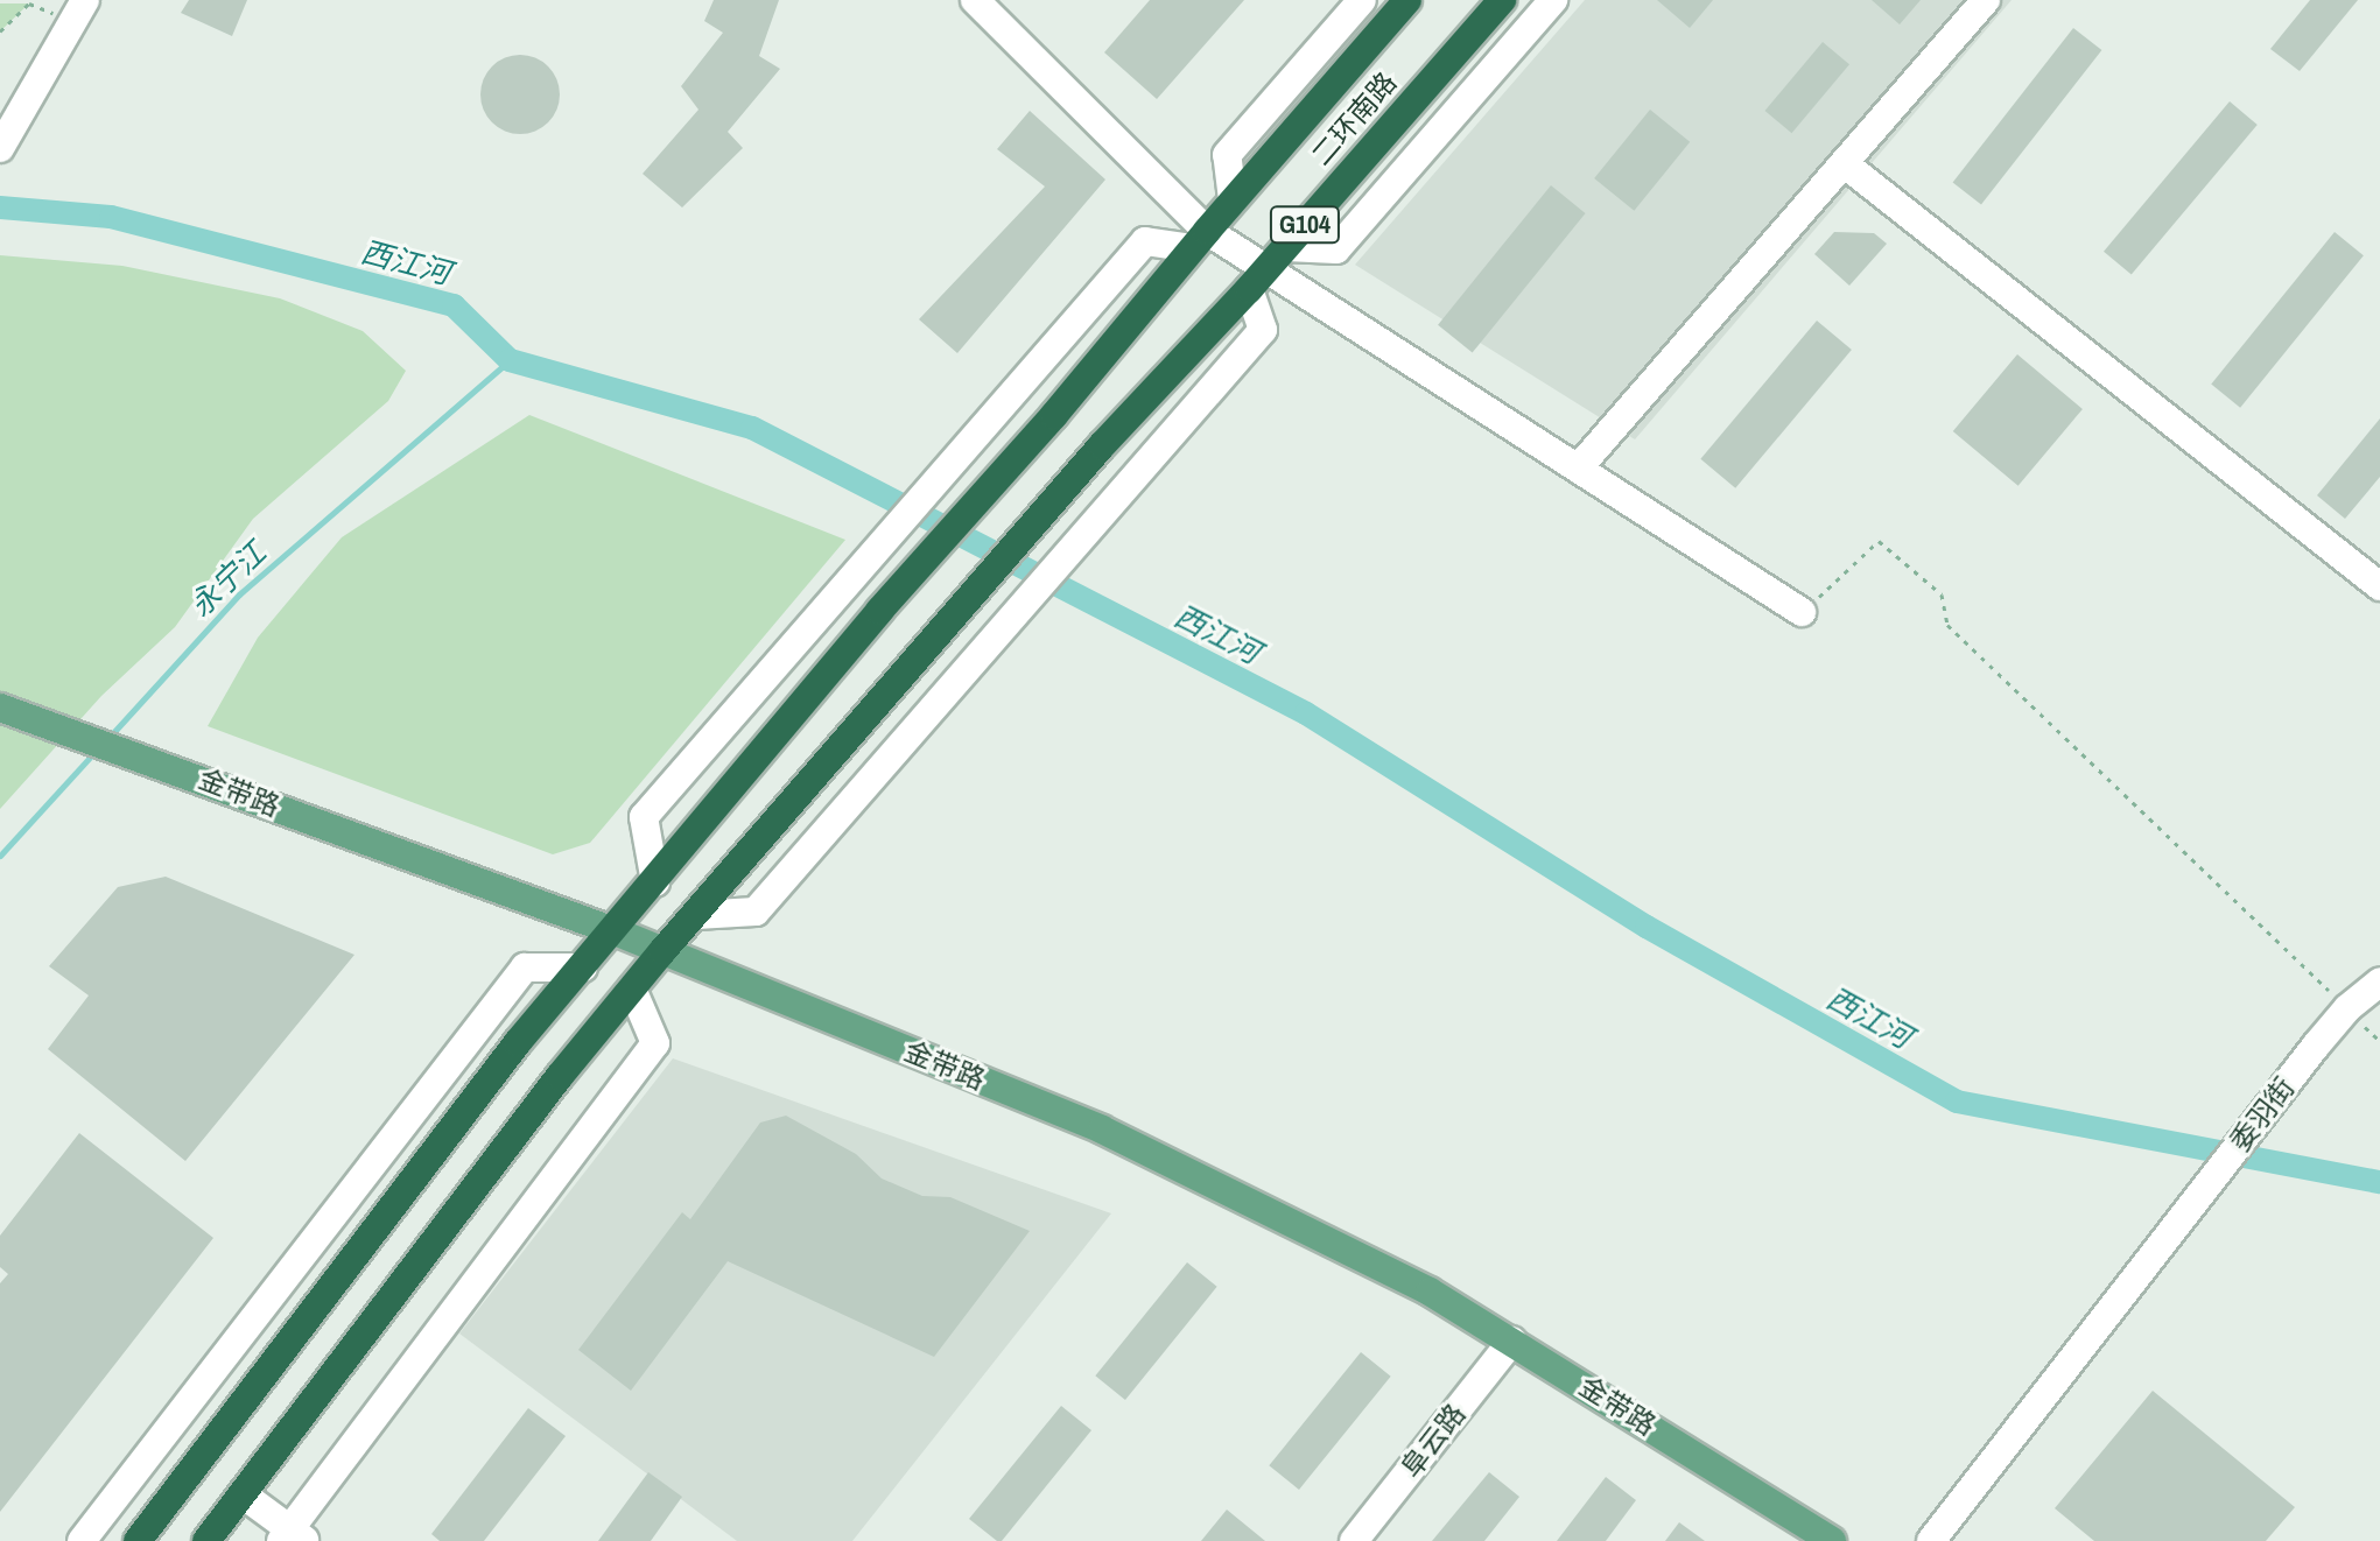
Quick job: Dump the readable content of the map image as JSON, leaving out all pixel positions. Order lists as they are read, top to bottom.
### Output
{
  "streets": {
    "highway": ["二环南路", "G104"],
    "main road": ["金带路"],
    "street": ["委羽街", "阜云路"]
  },
  "crossings": [
    ["二环南路", "金带路"],
    ["金带路", "阜云路"]
  ],
  "water": ["西江河", "永宁江"]
}
